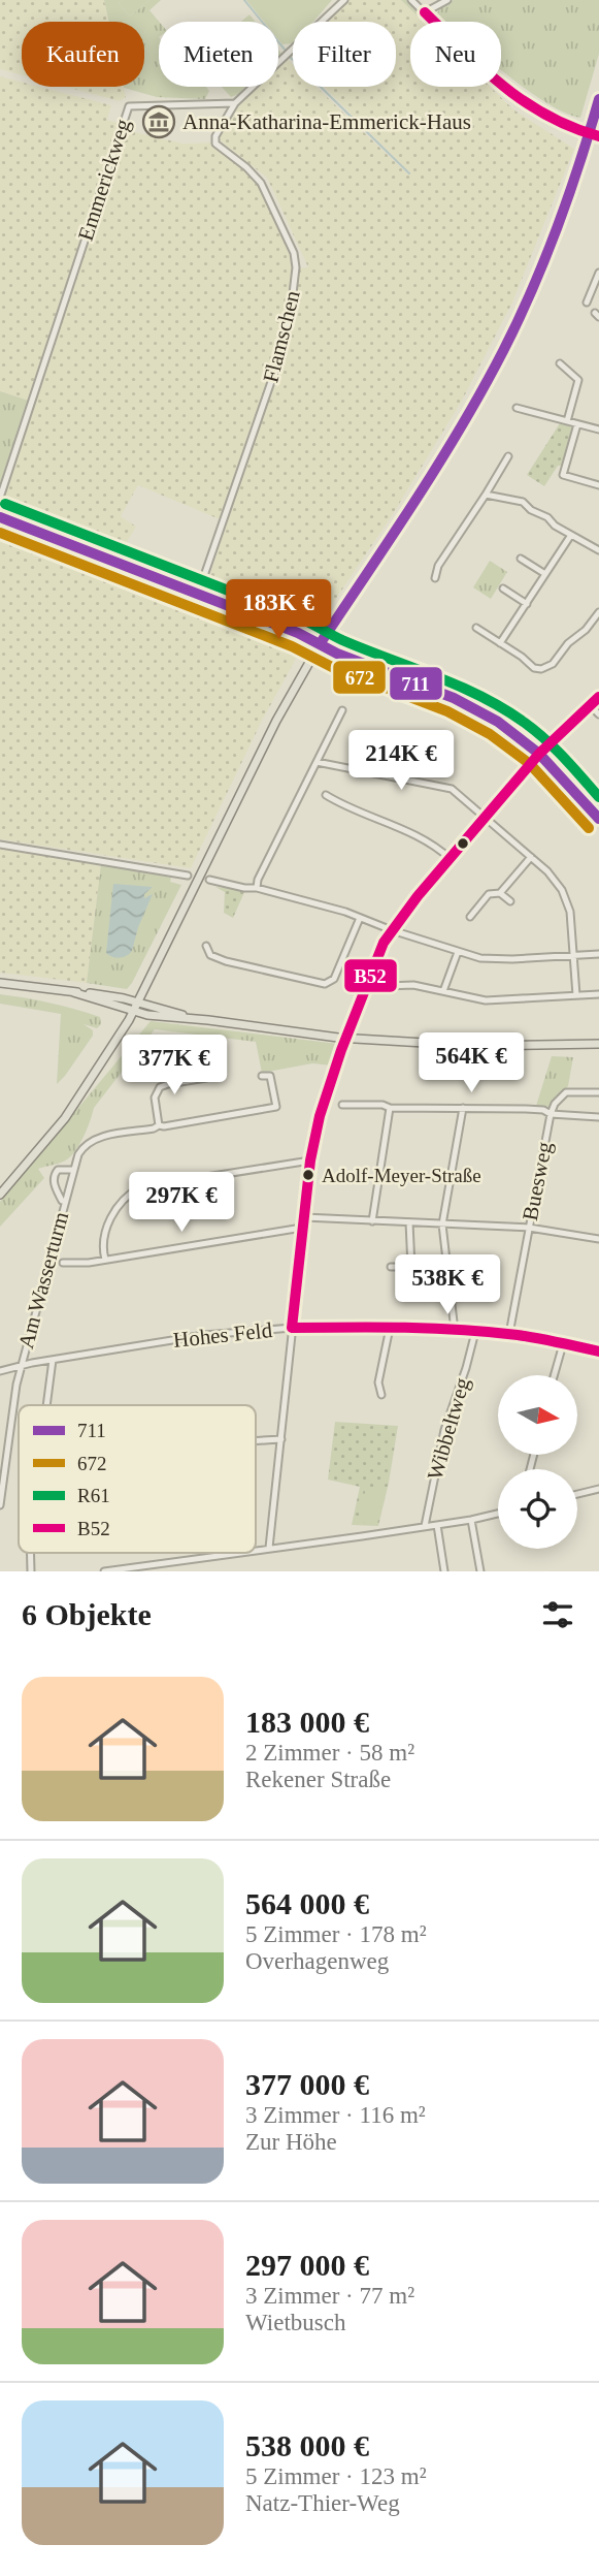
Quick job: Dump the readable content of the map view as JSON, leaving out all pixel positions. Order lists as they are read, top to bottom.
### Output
{
  "streets": {
    "street": [
      "Emmerickweg",
      "Flamschen",
      "Buesweg",
      "Am Wasserturm",
      "Hohes Feld",
      "Wibbeltweg"
    ]
  },
  "crossings": [
    ["Emmerickweg", "Flamschen"],
    ["Buesweg", "Hohes Feld"],
    ["Am Wasserturm", "Hohes Feld"],
    ["Hohes Feld", "Wibbeltweg"]
  ],
  "places": {
    "museum": ["Anna-Katharina-Emmerick-Haus"],
    "other": ["Adolf-Meyer-Straße"]
  },
  "lines": [
    "transit line B52",
    "transit line 711",
    "transit line R61",
    "transit line 672"
  ],
  "legend": [
    "711",
    "672",
    "R61",
    "B52"
  ],
  "north": "right",
  "page": {
    "chip": [
      "Kaufen",
      "Mieten",
      "Filter",
      "Neu"
    ],
    "price": [
      "183K €",
      "214K €",
      "564K €",
      "377K €",
      "297K €",
      "538K €"
    ],
    "heading": "6 Objekte",
    "list": [
      {
        "name": "183 000 €",
        "note": "2 Zimmer · 58 m² · Rekener Straße"
      },
      {
        "name": "564 000 €",
        "note": "5 Zimmer · 178 m² · Overhagenweg"
      },
      {
        "name": "377 000 €",
        "note": "3 Zimmer · 116 m² · Zur Höhe"
      },
      {
        "name": "297 000 €",
        "note": "3 Zimmer · 77 m² · Wietbusch"
      },
      {
        "name": "538 000 €",
        "note": "5 Zimmer · 123 m² · Natz-Thier-Weg"
      }
    ]
  }
}
